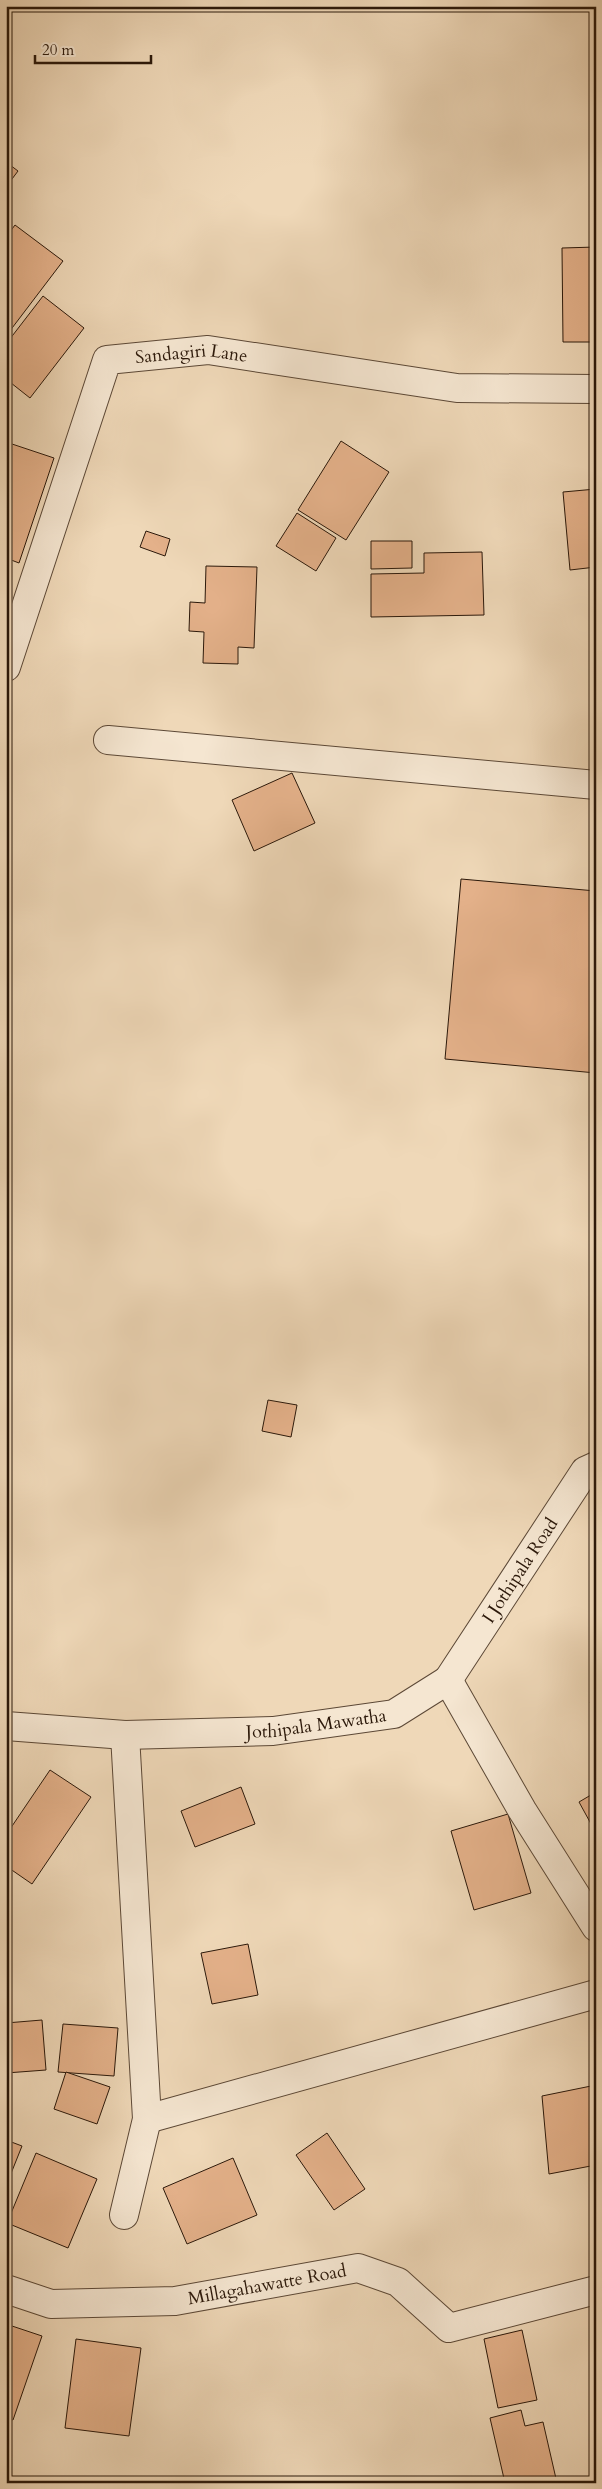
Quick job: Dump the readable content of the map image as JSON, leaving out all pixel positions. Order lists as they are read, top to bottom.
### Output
{
  "streets": {
    "street": [
      "Sandagiri Lane",
      "I Jothipala Road",
      "Jothipala Mawatha",
      "Millagahawatte Road"
    ]
  },
  "crossings": [
    ["I Jothipala Road", "Jothipala Mawatha"]
  ],
  "scale_bar": "20 m"
}
